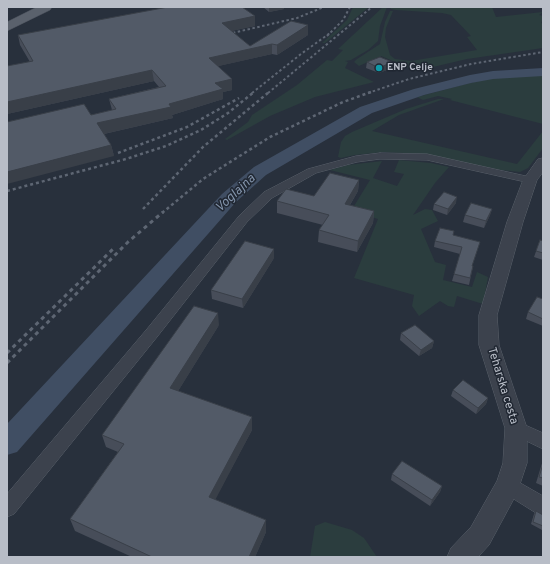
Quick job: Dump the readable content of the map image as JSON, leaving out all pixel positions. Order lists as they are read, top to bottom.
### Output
{
  "streets": {
    "street": ["Teharska cesta"]
  },
  "water": ["Voglajna"],
  "places": ["ENP Celje"]
}
